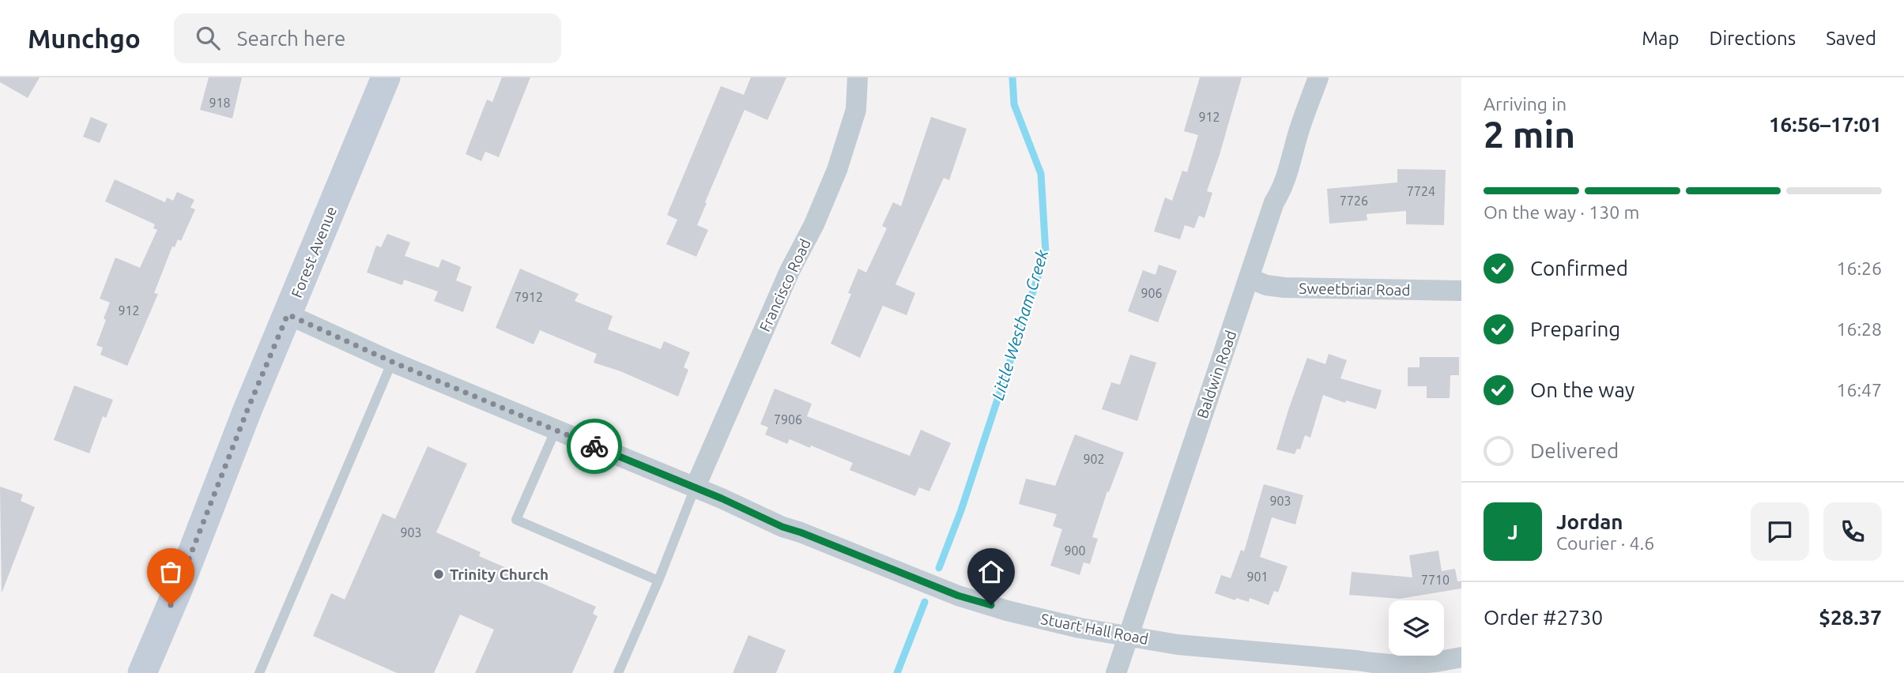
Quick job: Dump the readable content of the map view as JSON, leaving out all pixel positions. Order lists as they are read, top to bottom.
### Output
{
  "streets": {
    "main road": ["Forest Avenue"],
    "street": [
      "Francisco Road",
      "Sweetbriar Road",
      "Baldwin Road",
      "Stuart Hall Road"
    ]
  },
  "crossings": [
    ["Forest Avenue", "Stuart Hall Road"],
    ["Francisco Road", "Stuart Hall Road"],
    ["Sweetbriar Road", "Baldwin Road"],
    ["Baldwin Road", "Stuart Hall Road"]
  ],
  "water": ["Little Westham Creek"],
  "places": ["Trinity Church"],
  "house_numbers": [
    "918",
    "912",
    "7724",
    "7726",
    "906",
    "7912",
    "912",
    "7906",
    "902",
    "903",
    "903",
    "900",
    "901",
    "7710"
  ],
  "page": {
    "header": "Munchgo",
    "search": "Search here",
    "nav": ["Map", "Directions", "Saved"],
    "heading": ["2 min", "Arriving in", "16:56–17:01"],
    "panel": [
      "Jordan",
      "Courier · 4.6",
      "Order #2730",
      "$28.37"
    ],
    "bar": "On the way · 130 m",
    "list": [
      ["Confirmed", "16:26"],
      ["Preparing", "16:28"],
      ["On the way", "16:47"],
      "Delivered"
    ],
    "round": "J"
  }
}
